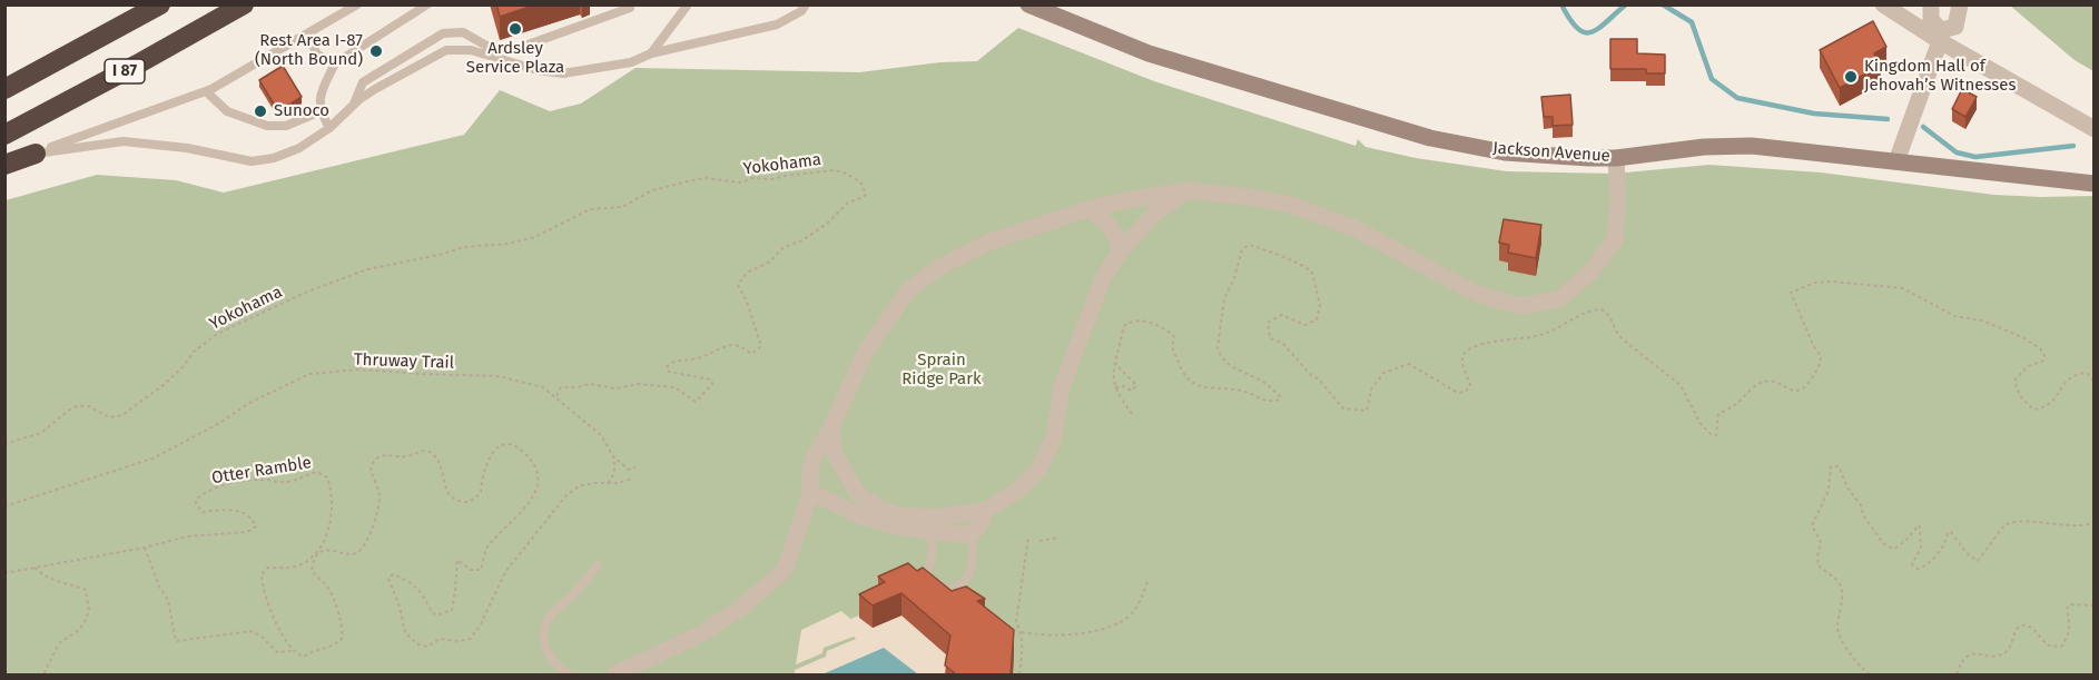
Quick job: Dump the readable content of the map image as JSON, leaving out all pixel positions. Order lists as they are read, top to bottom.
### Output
{
  "streets": {
    "highway": ["I 87"],
    "main road": ["Jackson Avenue"],
    "path": ["Yokohama", "Thruway Trail", "Otter Ramble"]
  },
  "crossings": [
    ["Yokohama", "Thruway Trail"]
  ],
  "parks": ["Sprain Ridge Park"],
  "places": [
    "Ardsley Service Plaza",
    "Rest Area I-87 (North Bound)",
    "Kingdom Hall of Jehovah’s Witnesses",
    "Sunoco"
  ]
}
